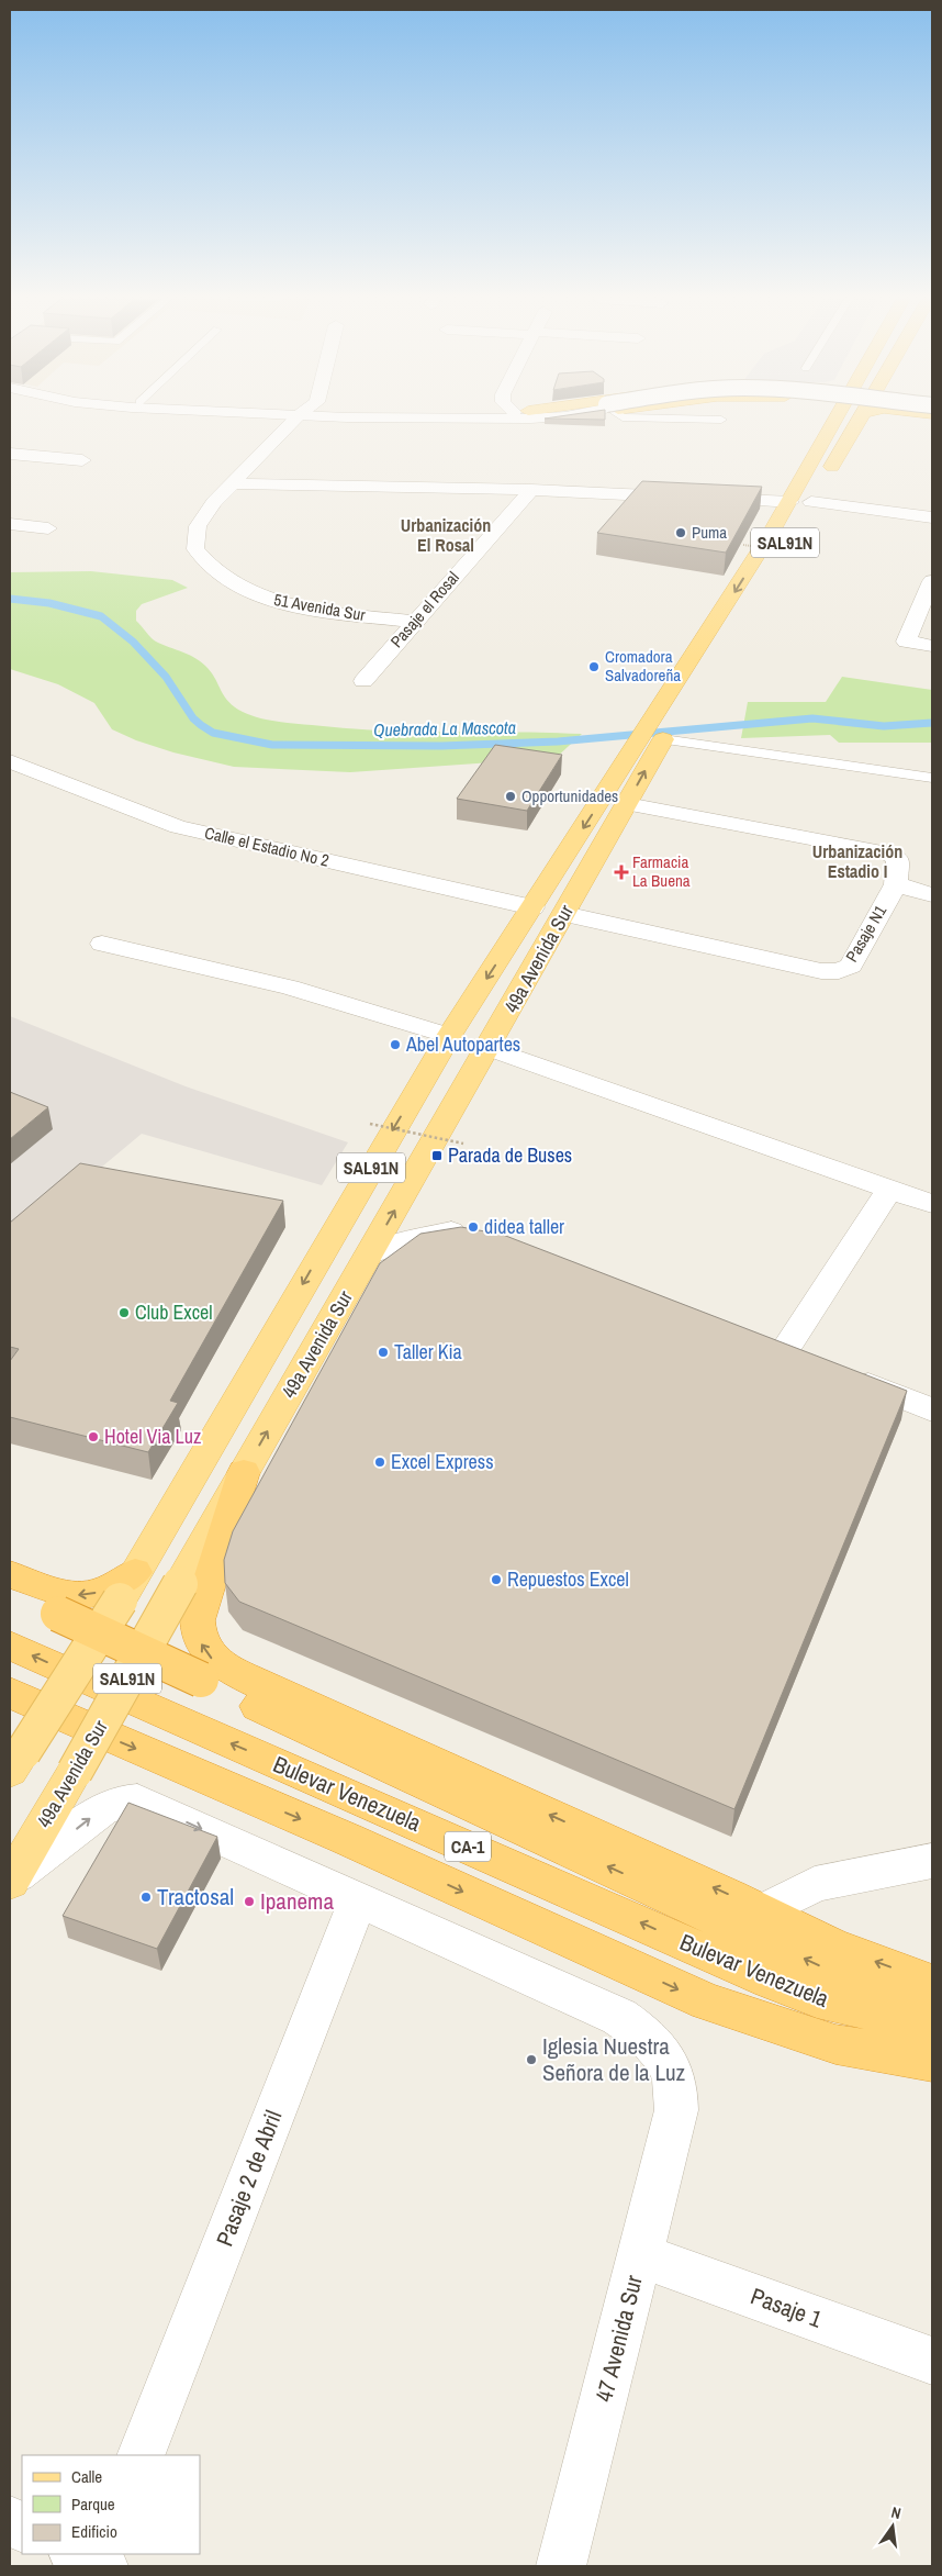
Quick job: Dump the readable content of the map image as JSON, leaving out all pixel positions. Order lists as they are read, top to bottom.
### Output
{
  "streets": {
    "highway": ["Bulevar Venezuela", "CA-1"],
    "main road": ["SAL91N", "49a Avenida Sur"],
    "street": [
      "51 Avenida Sur",
      "Pasaje el Rosal",
      "Calle el Estadio No 2",
      "Pasaje N1",
      "Pasaje 2 de Abril",
      "Pasaje 1",
      "47 Avenida Sur"
    ]
  },
  "crossings": [
    ["51 Avenida Sur", "Pasaje el Rosal"],
    ["Calle el Estadio No 2", "49a Avenida Sur"],
    ["Pasaje N1", "49a Avenida Sur"],
    ["49a Avenida Sur", "47 Avenida Sur"],
    ["Pasaje 2 de Abril", "47 Avenida Sur"],
    ["Pasaje 1", "47 Avenida Sur"]
  ],
  "districts": ["Urbanización El Rosal", "Urbanización Estadio I"],
  "water": ["Quebrada La Mascota"],
  "places": {
    "other": [
      "Puma",
      "Cromadora Salvadoreña",
      "Opportunidades",
      "Abel Autopartes",
      "didea taller",
      "Club Excel",
      "Taller Kia",
      "Hotel Via Luz",
      "Excel Express",
      "Repuestos Excel",
      "Tractosal",
      "Ipanema",
      "Iglesia Nuestra Señora de la Luz"
    ],
    "health": ["Farmacia La Buena"],
    "transit": ["Parada de Buses"]
  },
  "legend": ["Calle", "Parque", "Edificio"],
  "north": "top"
}
